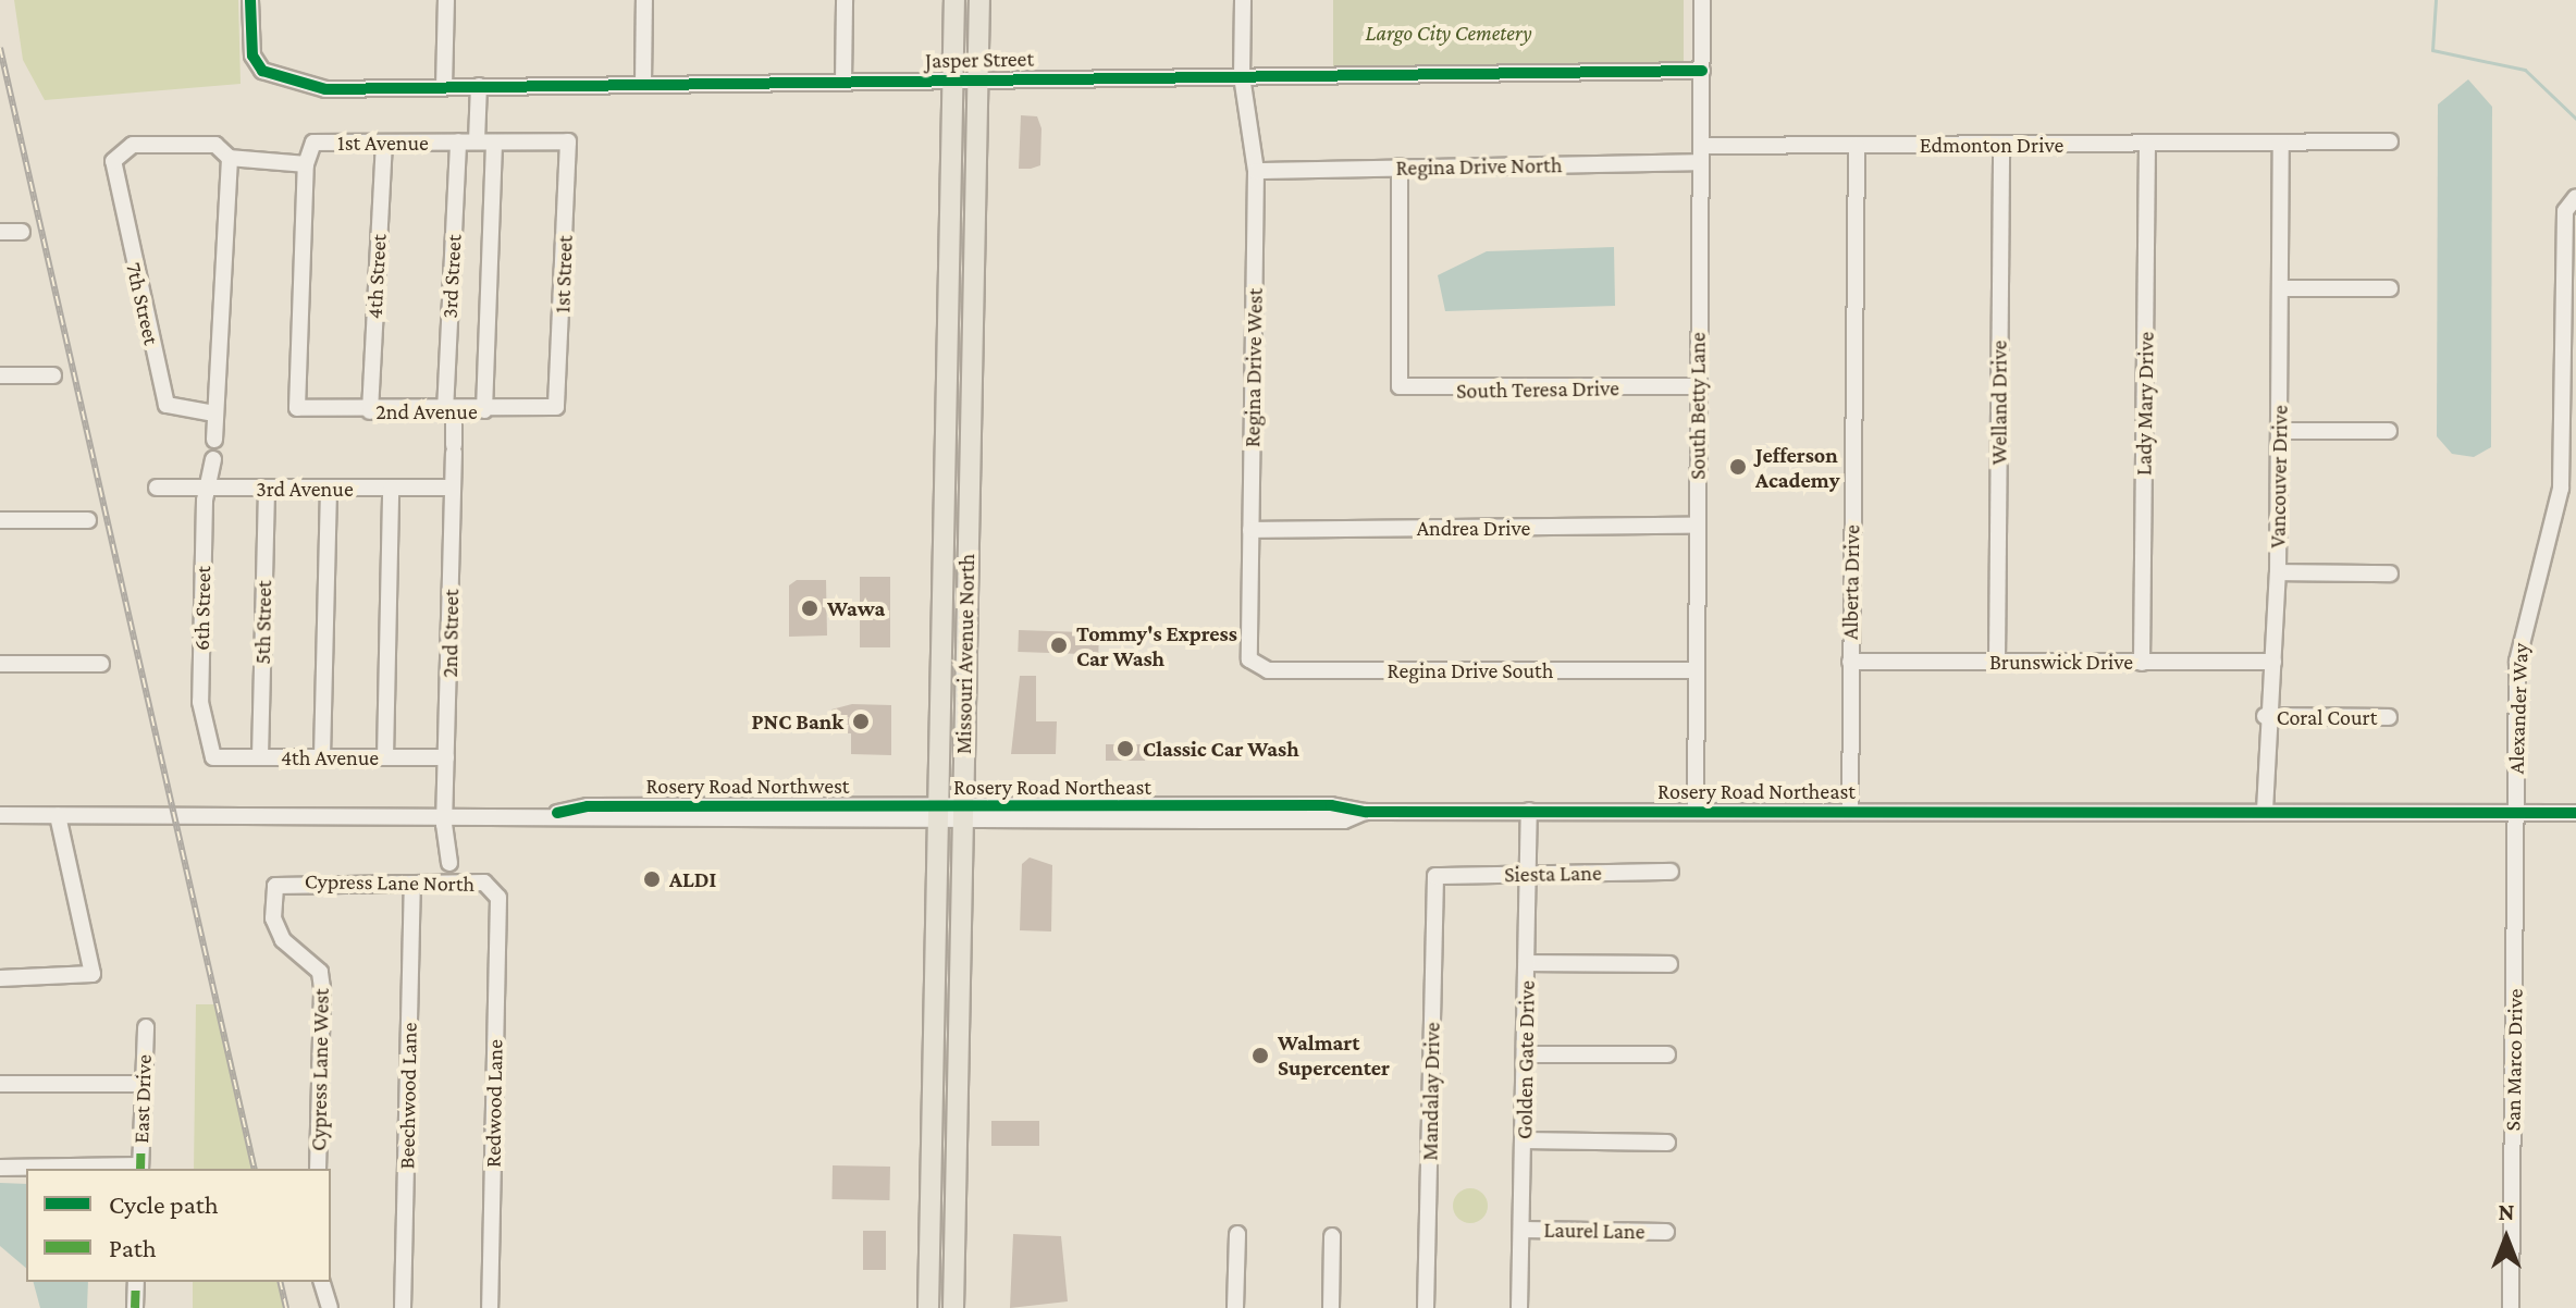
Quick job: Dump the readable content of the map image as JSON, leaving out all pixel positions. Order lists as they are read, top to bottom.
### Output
{
  "streets": {
    "main road": ["Missouri Avenue North"],
    "street": [
      "Jasper Street",
      "1st Avenue",
      "Edmonton Drive",
      "Regina Drive North",
      "1st Street",
      "4th Street",
      "3rd Street",
      "7th Street",
      "Regina Drive West",
      "South Teresa Drive",
      "Welland Drive",
      "Lady Mary Drive",
      "South Betty Lane",
      "2nd Avenue",
      "Vancouver Drive",
      "3rd Avenue",
      "Andrea Drive",
      "Alberta Drive",
      "6th Street",
      "5th Street",
      "2nd Street",
      "Brunswick Drive",
      "Regina Drive South",
      "Alexander Way",
      "Coral Court",
      "4th Avenue",
      "Rosery Road Northwest",
      "Rosery Road Northeast",
      "Siesta Lane",
      "Cypress Lane North",
      "Golden Gate Drive",
      "San Marco Drive",
      "Cypress Lane West",
      "Mandalay Drive",
      "Beechwood Lane",
      "East Drive",
      "Redwood Lane",
      "Laurel Lane"
    ]
  },
  "crossings": [
    ["Jasper Street", "Regina Drive West"],
    ["Jasper Street", "South Betty Lane"],
    ["Jasper Street", "Missouri Avenue North"],
    ["1st Avenue", "1st Street"],
    ["1st Avenue", "4th Street"],
    ["1st Avenue", "3rd Street"],
    ["1st Avenue", "2nd Avenue"],
    ["Edmonton Drive", "Welland Drive"],
    ["Edmonton Drive", "Lady Mary Drive"],
    ["Edmonton Drive", "South Betty Lane"],
    ["Edmonton Drive", "Vancouver Drive"],
    ["Edmonton Drive", "Alberta Drive"],
    ["Regina Drive North", "Regina Drive West"],
    ["Regina Drive North", "South Teresa Drive"],
    ["Regina Drive North", "South Betty Lane"],
    ["1st Street", "2nd Avenue"],
    ["4th Street", "2nd Avenue"],
    ["3rd Street", "2nd Avenue"],
    ["3rd Street", "2nd Street"],
    ["Regina Drive West", "Andrea Drive"],
    ["Regina Drive West", "Regina Drive South"],
    ["South Teresa Drive", "South Betty Lane"],
    ["Welland Drive", "Brunswick Drive"],
    ["Lady Mary Drive", "Brunswick Drive"],
    ["South Betty Lane", "Andrea Drive"],
    ["South Betty Lane", "Regina Drive South"],
    ["South Betty Lane", "Rosery Road Northeast"],
    ["2nd Avenue", "2nd Street"],
    ["Vancouver Drive", "Brunswick Drive"],
    ["Vancouver Drive", "Coral Court"],
    ["Vancouver Drive", "Rosery Road Northeast"],
    ["3rd Avenue", "6th Street"],
    ["3rd Avenue", "5th Street"],
    ["3rd Avenue", "2nd Street"],
    ["Alberta Drive", "Brunswick Drive"],
    ["Alberta Drive", "Rosery Road Northeast"],
    ["6th Street", "4th Avenue"],
    ["5th Street", "4th Avenue"],
    ["2nd Street", "4th Avenue"],
    ["2nd Street", "Rosery Road Northwest"],
    ["2nd Street", "Cypress Lane North"],
    ["Missouri Avenue North", "Rosery Road Northwest"],
    ["Missouri Avenue North", "Rosery Road Northeast"],
    ["Alexander Way", "Rosery Road Northeast"],
    ["Alexander Way", "San Marco Drive"],
    ["Rosery Road Northwest", "Rosery Road Northeast"],
    ["Rosery Road Northeast", "Golden Gate Drive"],
    ["Rosery Road Northeast", "San Marco Drive"],
    ["Siesta Lane", "Golden Gate Drive"],
    ["Siesta Lane", "Mandalay Drive"],
    ["Cypress Lane North", "Cypress Lane West"],
    ["Cypress Lane North", "Beechwood Lane"],
    ["Cypress Lane North", "Redwood Lane"],
    ["Golden Gate Drive", "Laurel Lane"]
  ],
  "parks": ["Largo City Cemetery"],
  "places": [
    "Jefferson Academy",
    "Wawa",
    "Tommy's Express Car Wash",
    "PNC Bank",
    "Classic Car Wash",
    "ALDI",
    "Walmart Supercenter"
  ],
  "legend": ["Cycle path", "Path"],
  "north": "top"
}
